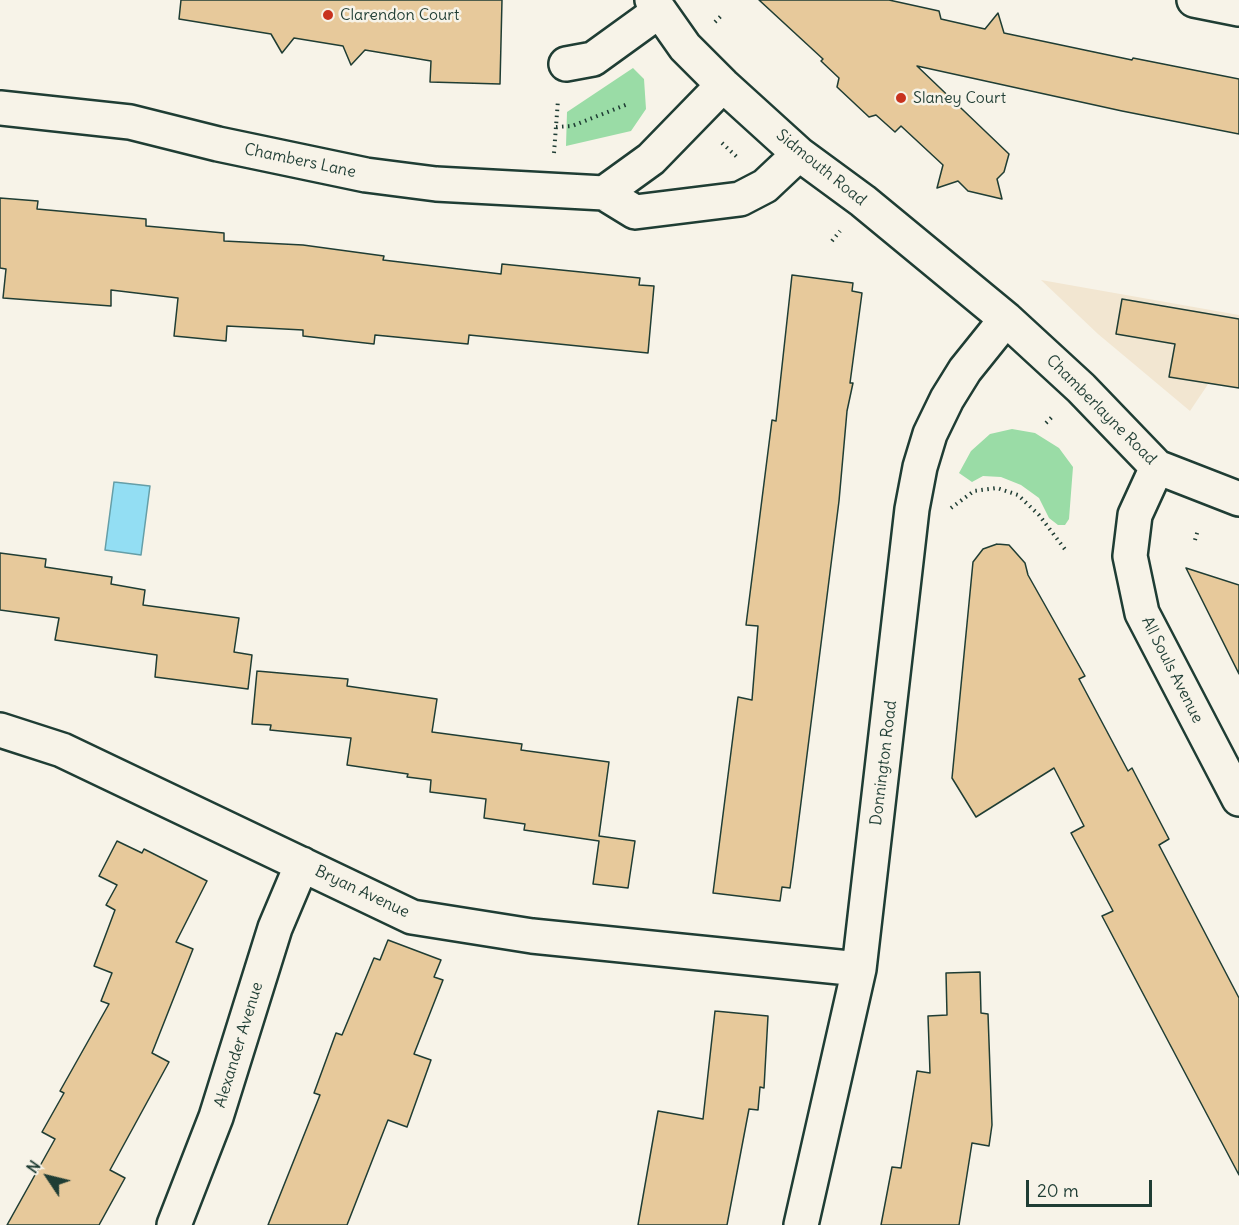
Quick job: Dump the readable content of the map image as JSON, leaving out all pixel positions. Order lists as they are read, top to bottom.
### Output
{
  "streets": {
    "street": [
      "Chambers Lane",
      "Sidmouth Road",
      "Chamberlayne Road",
      "All Souls Avenue",
      "Donnington Road",
      "Bryan Avenue",
      "Alexander Avenue"
    ]
  },
  "crossings": [
    ["Chambers Lane", "Sidmouth Road"],
    ["Sidmouth Road", "Chamberlayne Road"],
    ["Sidmouth Road", "Donnington Road"],
    ["Chamberlayne Road", "All Souls Avenue"],
    ["Chamberlayne Road", "Donnington Road"],
    ["Donnington Road", "Bryan Avenue"],
    ["Bryan Avenue", "Alexander Avenue"]
  ],
  "places": ["Clarendon Court", "Slaney Court"],
  "scale_bar": "20 m",
  "north": "top left"
}
